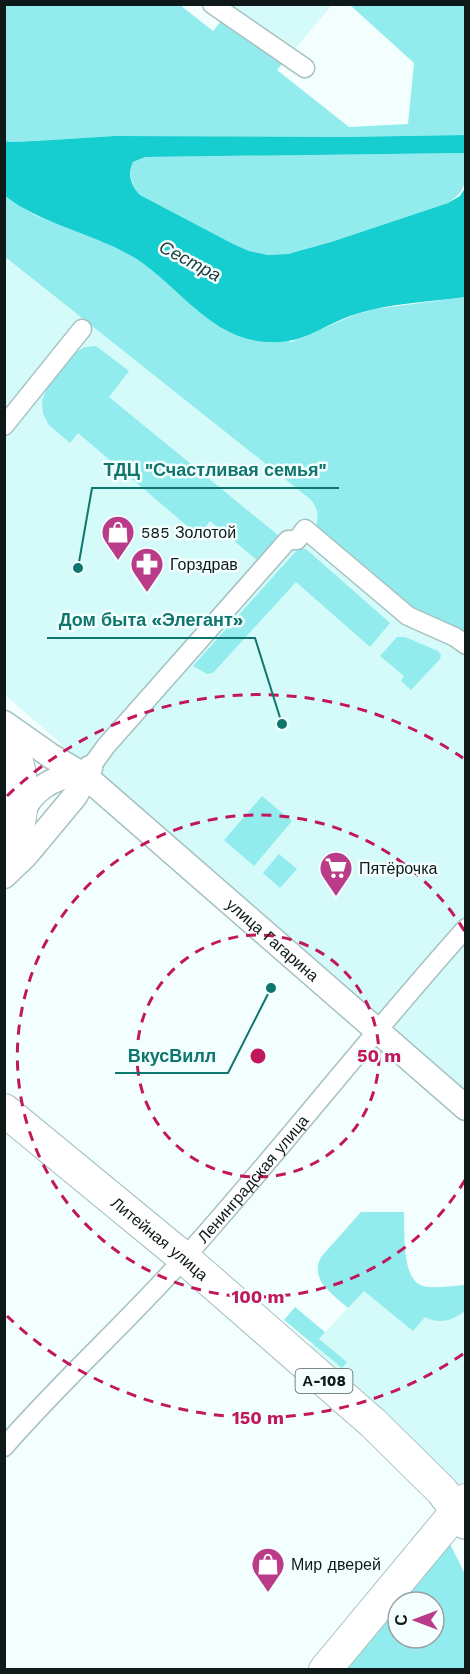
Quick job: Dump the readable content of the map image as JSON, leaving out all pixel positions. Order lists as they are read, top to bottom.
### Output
{
  "streets": {
    "highway": ["Литейная улица", "А-108"],
    "street": ["улица Гагарина", "Ленинградская улица"]
  },
  "crossings": [
    ["улица Гагарина", "Ленинградская улица"],
    ["Ленинградская улица", "Литейная улица"]
  ],
  "water": ["Сестра"],
  "places": {
    "shop": ["585 Золотой", "Мир дверей"],
    "other": ["ТДЦ \"Счастливая семья\"", "Дом быта «Элегант»", "ВкусВилл"],
    "pharmacy": ["Горздрав"],
    "supermarket": ["Пятёрочка"]
  },
  "north": "left",
  "rings": ["50 m", "100 m", "150 m"]
}
